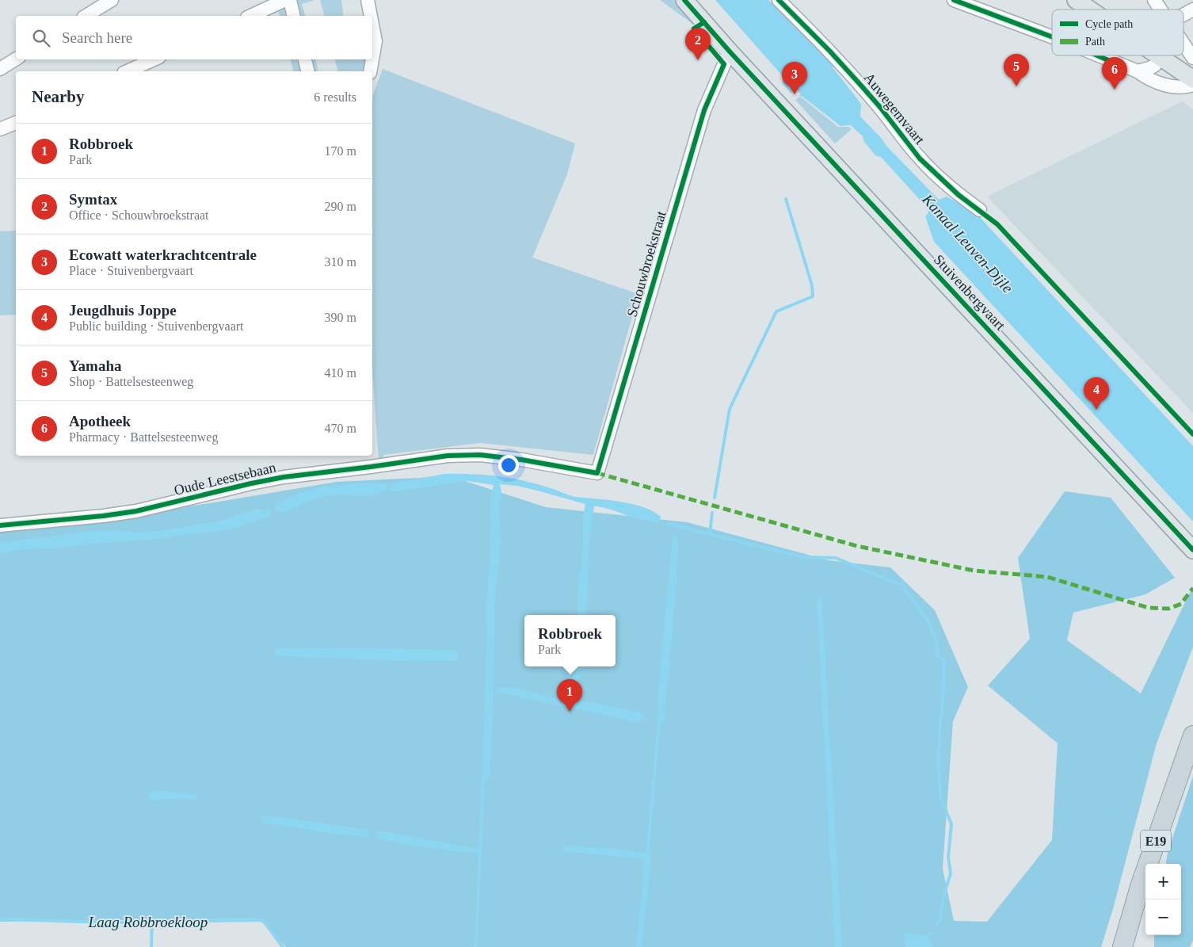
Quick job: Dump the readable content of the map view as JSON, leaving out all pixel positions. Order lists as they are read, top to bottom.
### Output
{
  "streets": {
    "highway": ["E19"],
    "main road": ["Stuivenbergvaart"],
    "street": ["Auwegemvaart", "Schouwbroekstraat", "Oude Leestsebaan"]
  },
  "crossings": [
    ["Schouwbroekstraat", "Stuivenbergvaart"],
    ["Schouwbroekstraat", "Oude Leestsebaan"]
  ],
  "water": ["Kanaal Leuven-Dijle", "Laag Robbroekloop"],
  "legend": ["Cycle path", "Path"],
  "page": {
    "search": "Search here",
    "pins": [
      "2",
      "5",
      "6",
      "3",
      "4",
      "1"
    ],
    "heading": ["Nearby", "6 results"],
    "list": [
      {
        "mark": "1",
        "name": "Robbroek",
        "note": "Park",
        "value": "170 m"
      },
      {
        "mark": "2",
        "name": "Symtax",
        "note": "Office · Schouwbroekstraat",
        "value": "290 m"
      },
      {
        "mark": "3",
        "name": "Ecowatt waterkrachtcentrale",
        "note": "Place · Stuivenbergvaart",
        "value": "310 m"
      },
      {
        "mark": "4",
        "name": "Jeugdhuis Joppe",
        "note": "Public building · Stuivenbergvaart",
        "value": "390 m"
      },
      {
        "mark": "5",
        "name": "Yamaha",
        "note": "Shop · Battelsesteenweg",
        "value": "410 m"
      },
      {
        "mark": "6",
        "name": "Apotheek",
        "note": "Pharmacy · Battelsesteenweg",
        "value": "470 m"
      }
    ],
    "popup": ["Robbroek", "Park"],
    "map_buttons": ["+", "−"]
  }
}
